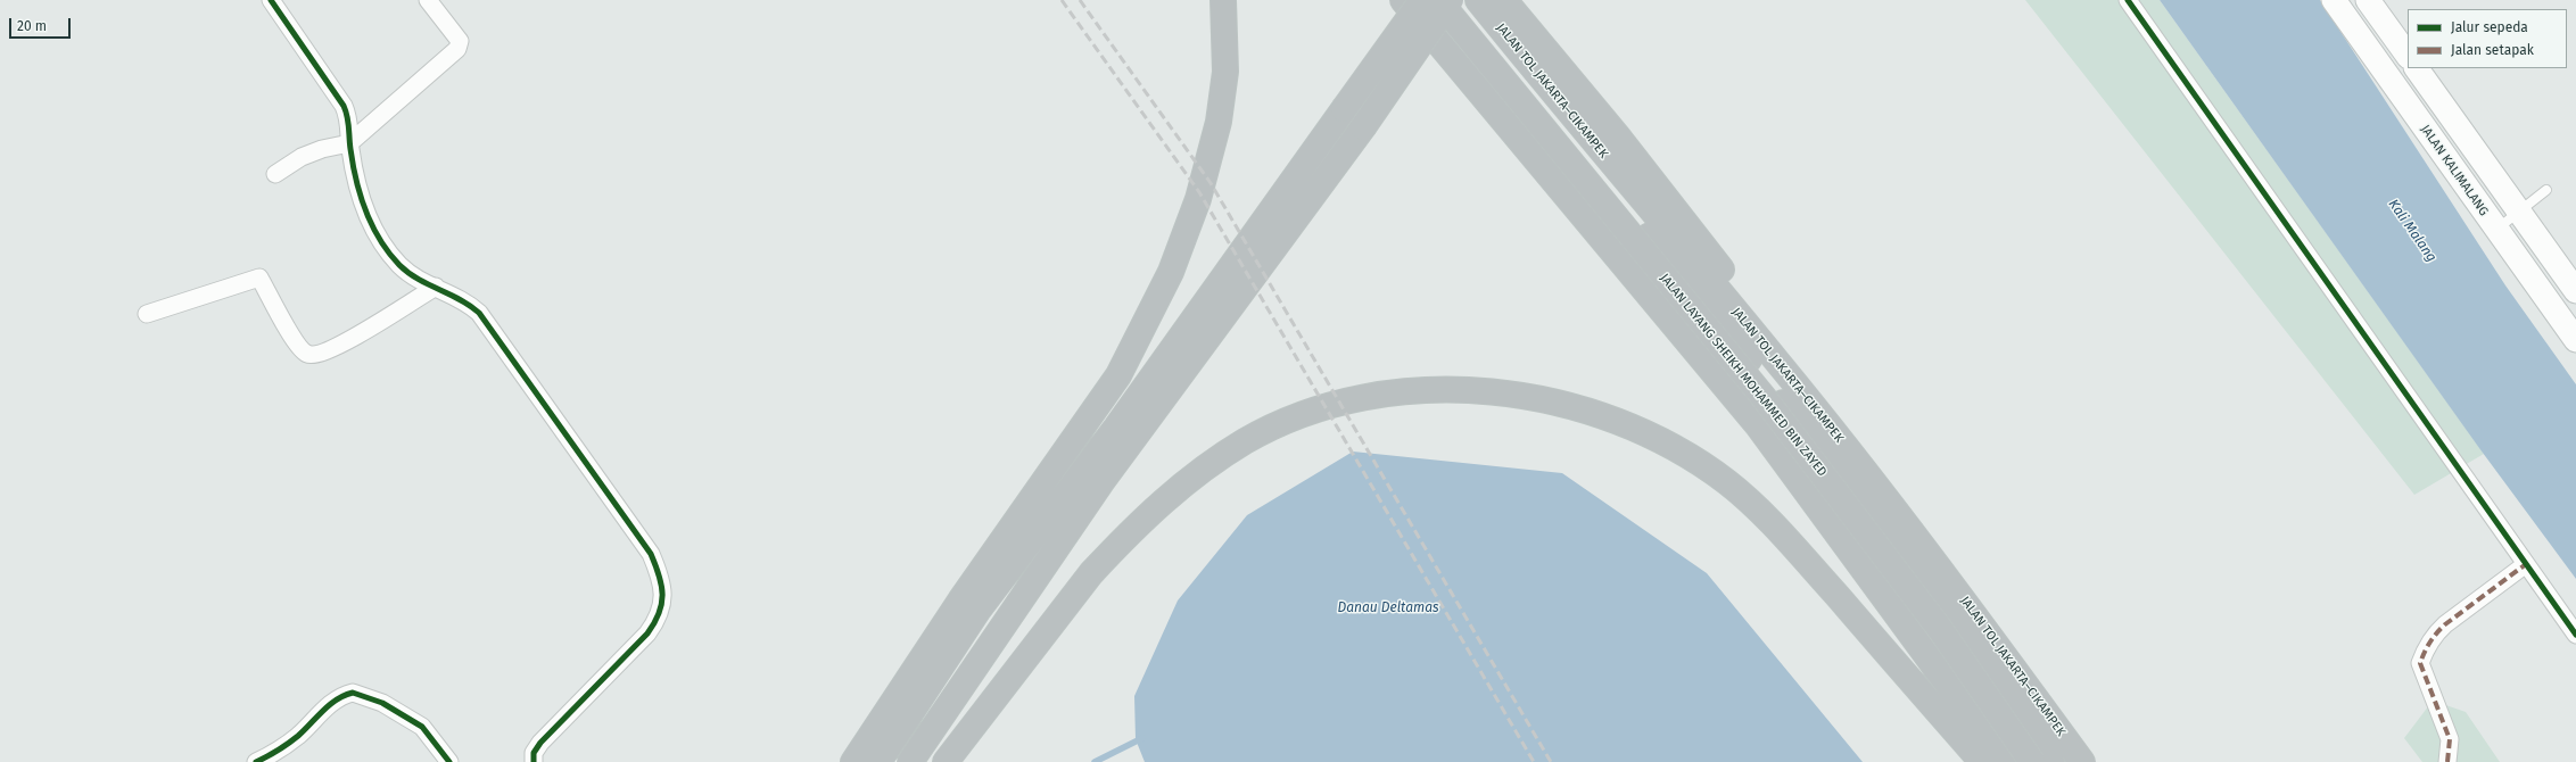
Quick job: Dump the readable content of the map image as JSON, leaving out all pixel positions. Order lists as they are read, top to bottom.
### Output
{
  "streets": {
    "highway": ["JALAN TOL JAKARTA–CIKAMPEK", "JALAN LAYANG SHEIKH MOHAMMED BIN ZAYED"],
    "main road": ["JALAN KALIMALANG"]
  },
  "water": ["Kali Malang", "Danau Deltamas"],
  "legend": ["Jalur sepeda", "Jalan setapak"],
  "scale_bar": "20 m"
}
